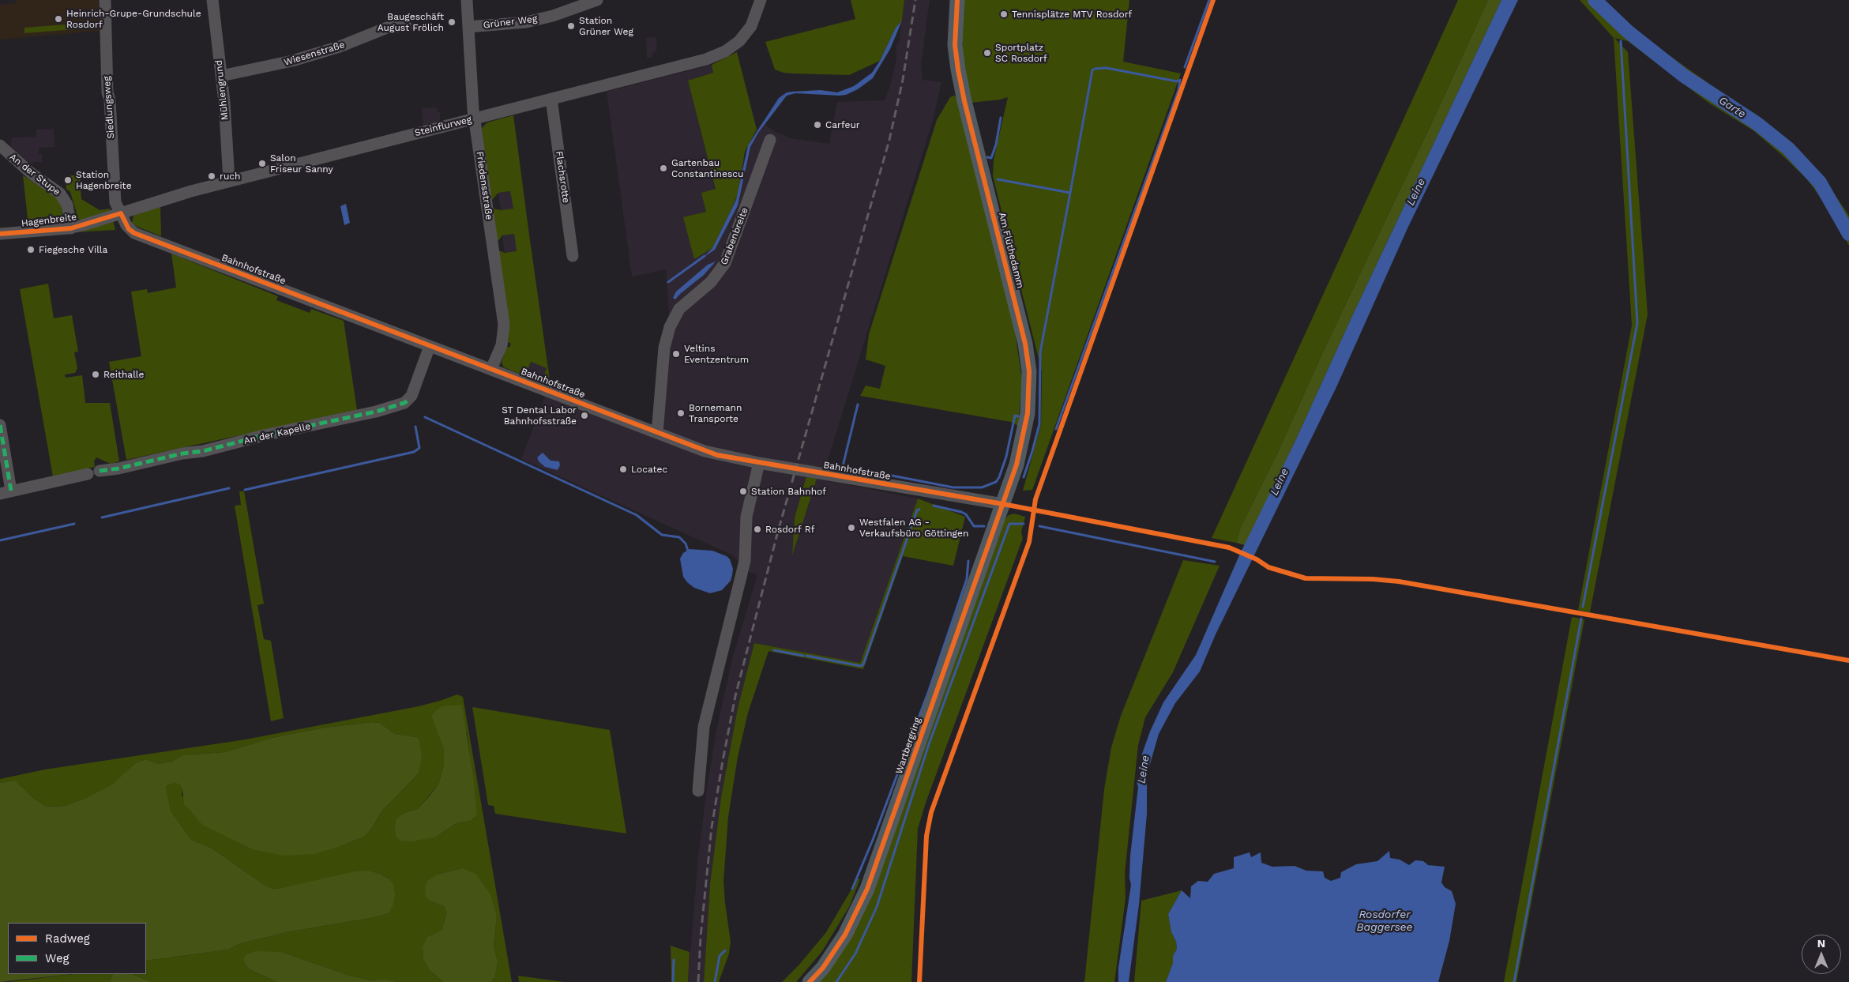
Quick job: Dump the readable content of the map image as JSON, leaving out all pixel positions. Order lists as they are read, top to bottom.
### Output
{
  "streets": {
    "main road": ["Am Flüthedamm", "Wartbergring"],
    "street": [
      "Grüner Weg",
      "Wiesenstraße",
      "Mühlengrund",
      "Siedlungsweg",
      "Steinflurweg",
      "An der Stupe",
      "Flachsrotte",
      "Friedensstraße",
      "Hagenbreite",
      "Grabenbreite",
      "Bahnhofstraße",
      "An der Kapelle"
    ]
  },
  "crossings": [
    ["Grüner Weg", "Friedensstraße"],
    ["Wiesenstraße", "Mühlengrund"],
    ["Mühlengrund", "Steinflurweg"],
    ["Siedlungsweg", "Steinflurweg"],
    ["Siedlungsweg", "Bahnhofstraße"],
    ["Steinflurweg", "Flachsrotte"],
    ["Steinflurweg", "Friedensstraße"],
    ["Steinflurweg", "Hagenbreite"],
    ["Steinflurweg", "Bahnhofstraße"],
    ["An der Stupe", "Hagenbreite"],
    ["Friedensstraße", "Bahnhofstraße"],
    ["Grabenbreite", "Bahnhofstraße"],
    ["Am Flüthedamm", "Bahnhofstraße"],
    ["Am Flüthedamm", "Wartbergring"],
    ["Bahnhofstraße", "An der Kapelle"],
    ["Bahnhofstraße", "Wartbergring"]
  ],
  "water": ["Garte", "Leine", "Rosdorfer Baggersee"],
  "places": [
    "Tennisplätze MTV Rosdorf",
    "Heinrich-Grupe-Grundschule Rosdorf",
    "Baugeschäft August Frölich",
    "Station Grüner Weg",
    "Sportplatz SC Rosdorf",
    "Carfeur",
    "Salon Friseur Sanny",
    "Gartenbau Constantinescu",
    "ruch",
    "Station Hagenbreite",
    "Fiegesche Villa",
    "Veltins Eventzentrum",
    "Reithalle",
    "Bornemann Transporte",
    "ST Dental Labor Bahnhofsstraße",
    "Locatec",
    "Station Bahnhof",
    "Westfalen AG - Verkaufsbüro Göttingen",
    "Rosdorf Rf"
  ],
  "legend": ["Radweg", "Weg"],
  "north": "top"
}
